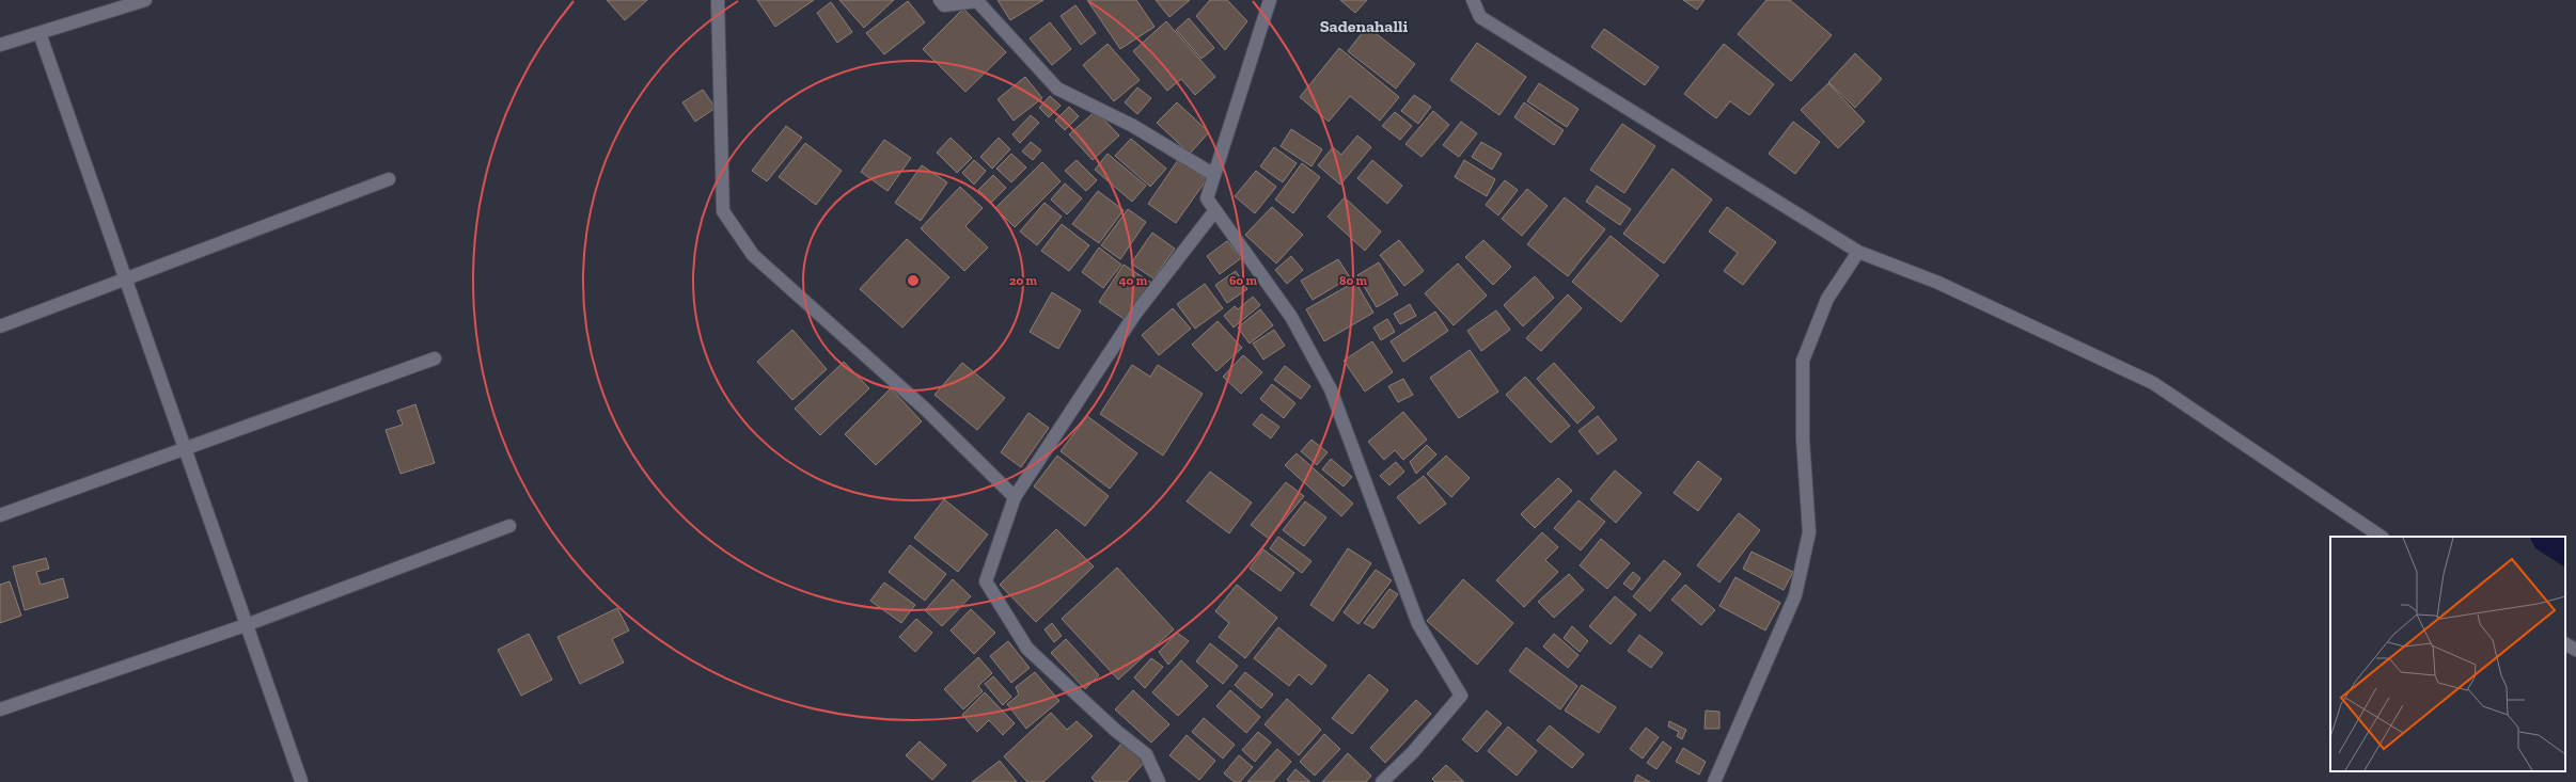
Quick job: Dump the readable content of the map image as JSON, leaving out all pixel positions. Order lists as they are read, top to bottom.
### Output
{
  "districts": ["Sadenahalli"],
  "rings": [
    "20 m",
    "40 m",
    "60 m",
    "80 m"
  ]
}
